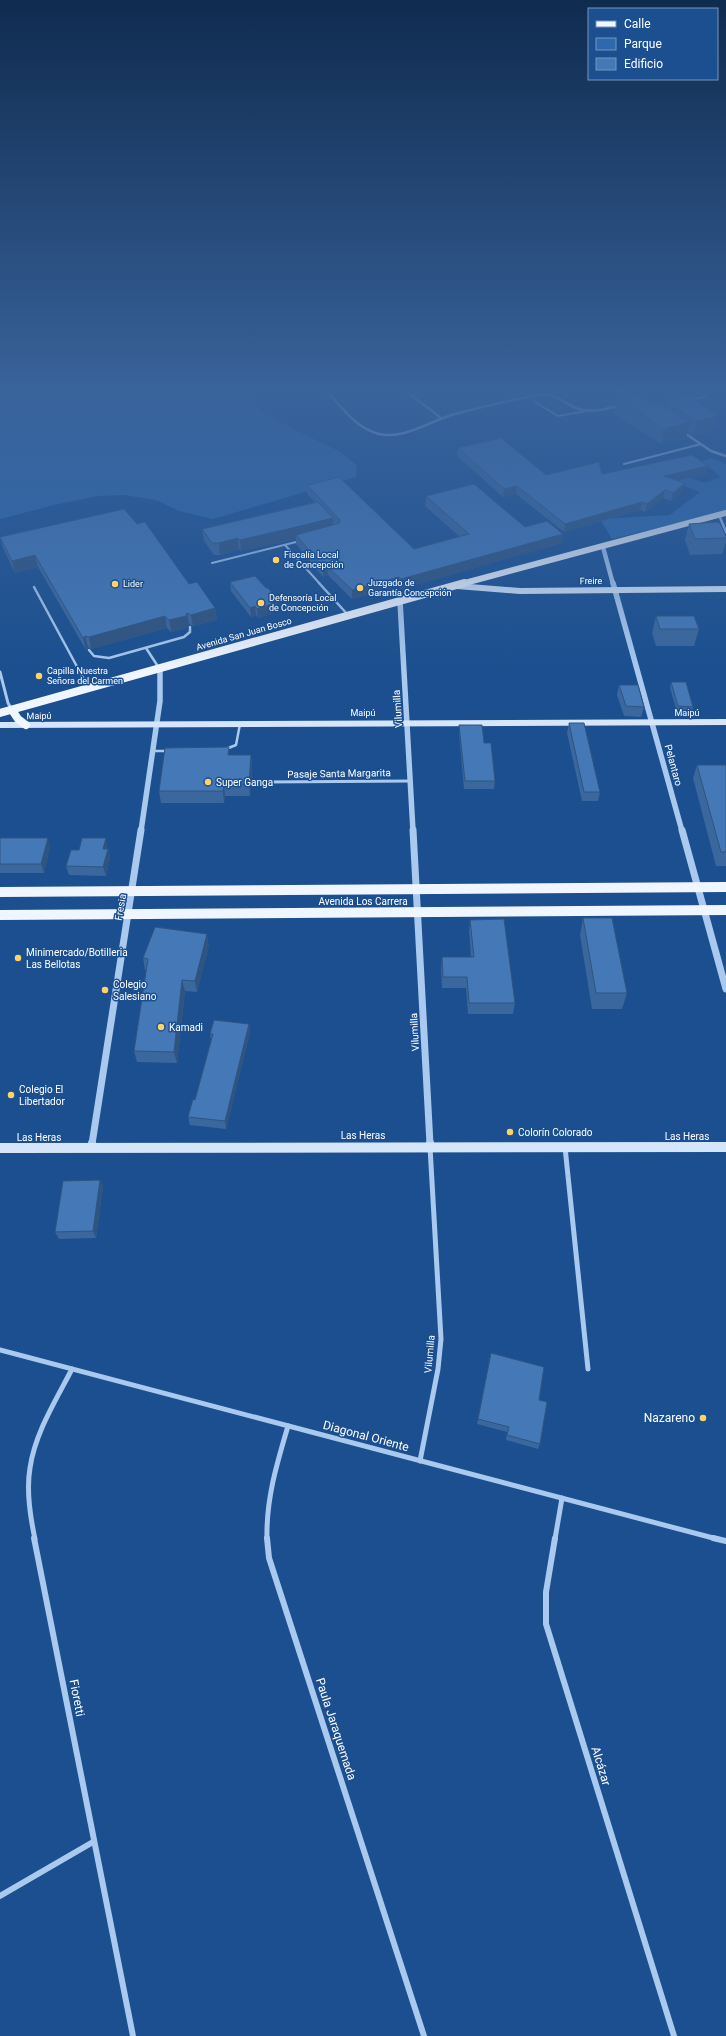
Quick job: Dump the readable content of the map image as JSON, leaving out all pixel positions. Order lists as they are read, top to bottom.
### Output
{
  "streets": {
    "main road": [
      "Freire",
      "Avenida San Juan Bosco",
      "Maipú",
      "Avenida Los Carrera",
      "Las Heras"
    ],
    "street": [
      "Vilumilla",
      "Pelantaro",
      "Pasaje Santa Margarita",
      "Fresia",
      "Diagonal Oriente",
      "Fioretti",
      "Paula Jaraquemada",
      "Alcázar"
    ]
  },
  "crossings": [
    ["Freire", "Avenida San Juan Bosco"],
    ["Freire", "Pelantaro"],
    ["Avenida San Juan Bosco", "Vilumilla"],
    ["Avenida San Juan Bosco", "Pelantaro"],
    ["Avenida San Juan Bosco", "Fresia"],
    ["Vilumilla", "Maipú"],
    ["Vilumilla", "Pasaje Santa Margarita"],
    ["Vilumilla", "Avenida Los Carrera"],
    ["Vilumilla", "Las Heras"],
    ["Vilumilla", "Diagonal Oriente"],
    ["Maipú", "Pelantaro"],
    ["Maipú", "Fresia"],
    ["Pelantaro", "Avenida Los Carrera"],
    ["Avenida Los Carrera", "Fresia"],
    ["Fresia", "Las Heras"],
    ["Diagonal Oriente", "Fioretti"],
    ["Diagonal Oriente", "Paula Jaraquemada"],
    ["Diagonal Oriente", "Alcázar"]
  ],
  "places": [
    "Fiscalía Local de Concepción",
    "Lider",
    "Juzgado de Garantía Concepción",
    "Defensoría Local de Concepción",
    "Capilla Nuestra Señora del Carmen",
    "Super Ganga",
    "Minimercado/Botilleria Las Bellotas",
    "Colegio Salesiano",
    "Kamadi",
    "Colegio El Libertador",
    "Colorín Colorado",
    "Nazareno"
  ],
  "legend": ["Calle", "Parque", "Edificio"]
}
